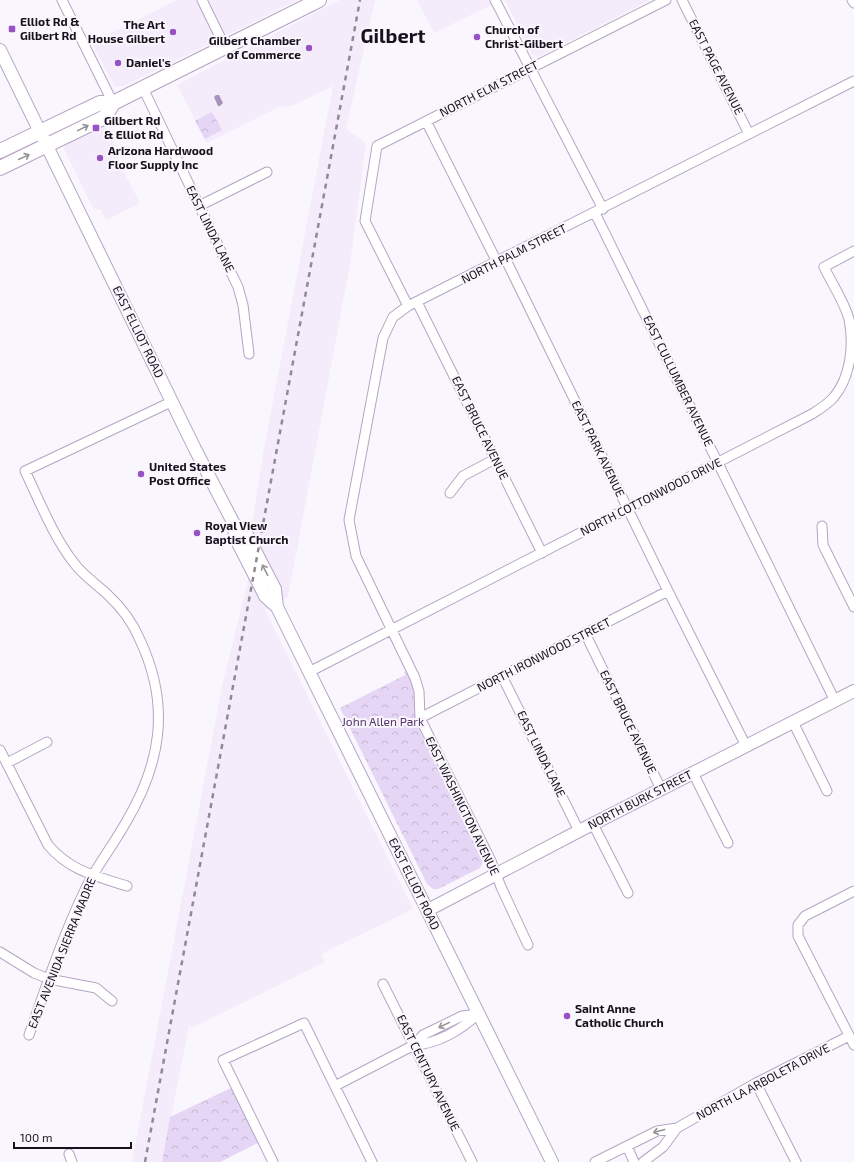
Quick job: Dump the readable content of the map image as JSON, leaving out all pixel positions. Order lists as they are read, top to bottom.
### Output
{
  "streets": {
    "main road": ["EAST ELLIOT ROAD", "NORTH BURK STREET"],
    "street": [
      "EAST PAGE AVENUE",
      "NORTH ELM STREET",
      "EAST LINDA LANE",
      "NORTH PALM STREET",
      "EAST CULLUMBER AVENUE",
      "EAST BRUCE AVENUE",
      "EAST PARK AVENUE",
      "NORTH COTTONWOOD DRIVE",
      "NORTH IRONWOOD STREET",
      "EAST WASHINGTON AVENUE",
      "EAST AVENIDA SIERRA MADRE",
      "EAST CENTURY AVENUE",
      "NORTH LA ARBOLETA DRIVE"
    ]
  },
  "crossings": [
    ["EAST PAGE AVENUE", "NORTH PALM STREET"],
    ["NORTH ELM STREET", "NORTH PALM STREET"],
    ["NORTH ELM STREET", "EAST CULLUMBER AVENUE"],
    ["NORTH ELM STREET", "EAST PARK AVENUE"],
    ["EAST LINDA LANE", "NORTH IRONWOOD STREET"],
    ["EAST LINDA LANE", "NORTH BURK STREET"],
    ["NORTH PALM STREET", "EAST CULLUMBER AVENUE"],
    ["NORTH PALM STREET", "EAST BRUCE AVENUE"],
    ["NORTH PALM STREET", "EAST PARK AVENUE"],
    ["NORTH PALM STREET", "EAST WASHINGTON AVENUE"],
    ["EAST ELLIOT ROAD", "NORTH COTTONWOOD DRIVE"],
    ["EAST ELLIOT ROAD", "NORTH BURK STREET"],
    ["EAST ELLIOT ROAD", "EAST AVENIDA SIERRA MADRE"],
    ["EAST CULLUMBER AVENUE", "NORTH COTTONWOOD DRIVE"],
    ["EAST CULLUMBER AVENUE", "NORTH BURK STREET"],
    ["EAST BRUCE AVENUE", "NORTH COTTONWOOD DRIVE"],
    ["EAST BRUCE AVENUE", "NORTH IRONWOOD STREET"],
    ["EAST BRUCE AVENUE", "NORTH BURK STREET"],
    ["EAST PARK AVENUE", "NORTH COTTONWOOD DRIVE"],
    ["EAST PARK AVENUE", "NORTH IRONWOOD STREET"],
    ["EAST PARK AVENUE", "NORTH BURK STREET"],
    ["NORTH COTTONWOOD DRIVE", "EAST WASHINGTON AVENUE"],
    ["NORTH IRONWOOD STREET", "EAST WASHINGTON AVENUE"],
    ["NORTH BURK STREET", "EAST WASHINGTON AVENUE"]
  ],
  "districts": ["Gilbert"],
  "parks": ["John Allen Park"],
  "places": {
    "transit": ["Elliot Rd & Gilbert Rd", "Gilbert Rd & Elliot Rd"],
    "other": [
      "The Art House Gilbert",
      "Church of Christ-Gilbert",
      "Gilbert Chamber of Commerce",
      "Daniel's",
      "Arizona Hardwood Floor Supply Inc",
      "United States Post Office",
      "Royal View Baptist Church",
      "Saint Anne Catholic Church"
    ]
  },
  "scale_bar": "100 m"
}
